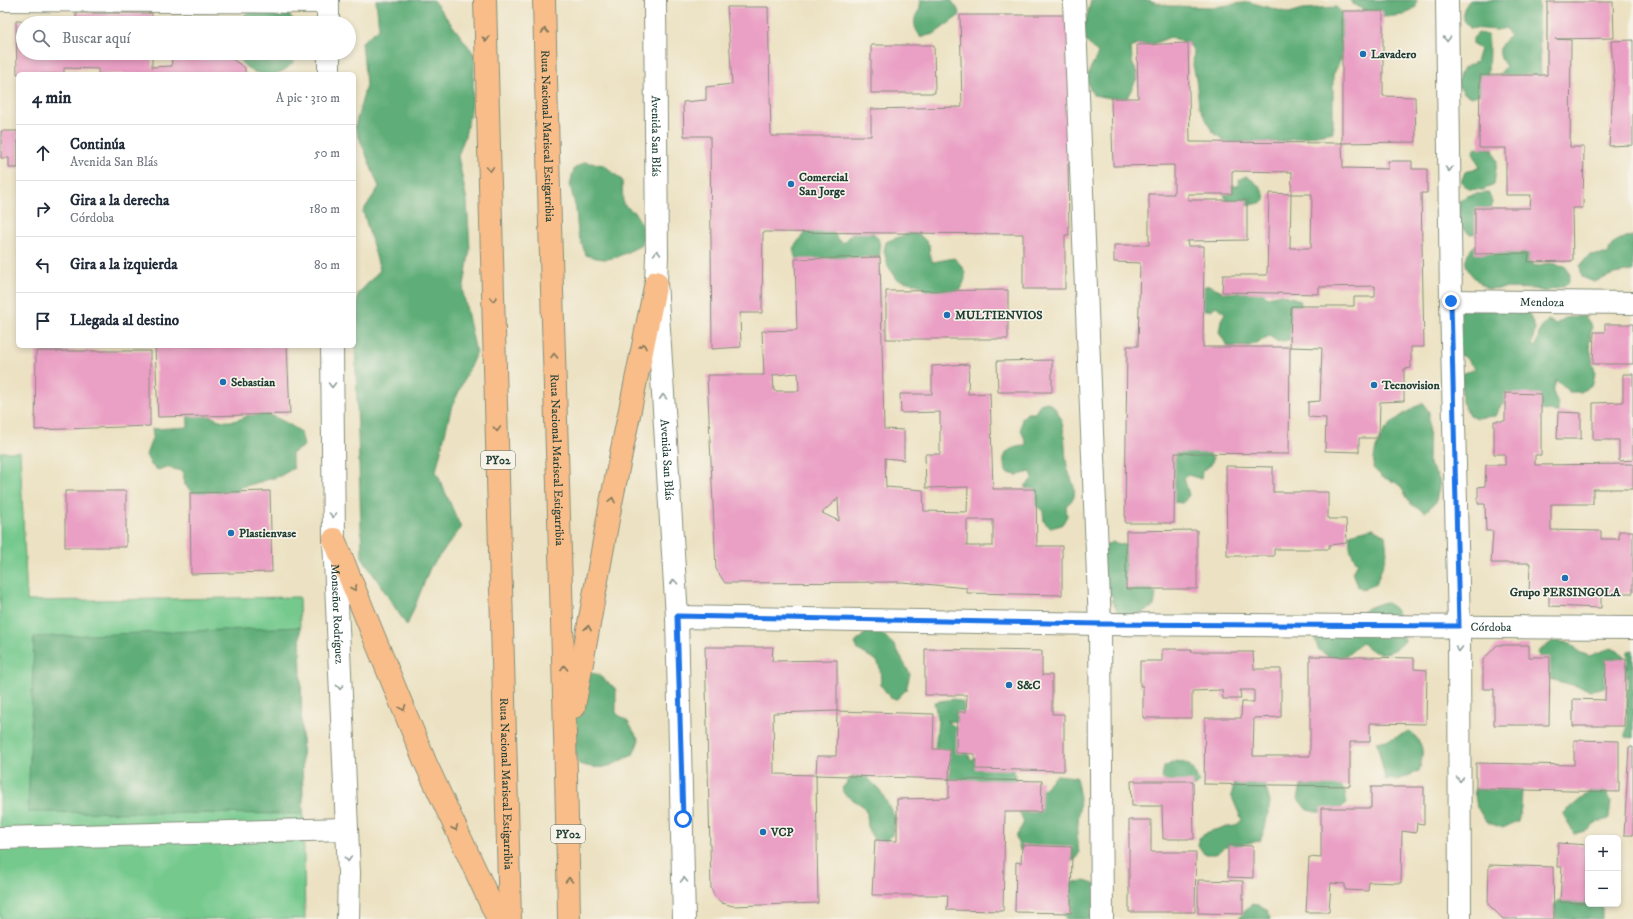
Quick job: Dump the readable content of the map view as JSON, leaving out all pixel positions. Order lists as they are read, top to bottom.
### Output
{
  "streets": {
    "highway": ["Ruta Nacional Mariscal Estigarribia", "PY02"],
    "street": [
      "Avenida San Blás",
      "Mendoza",
      "Monseñor Rodríguez",
      "Córdoba"
    ]
  },
  "crossings": [
    ["Avenida San Blás", "Córdoba"]
  ],
  "one_way": ["Avenida San Blás", "Monseñor Rodríguez"],
  "places": [
    "Lavadero",
    "Comercial San Jorge",
    "MULTIENVIOS",
    "Sebastian",
    "Tecnovision",
    "Plastienvase",
    "Grupo PERSINGOLA",
    "S&C",
    "VCP"
  ],
  "page": {
    "search": "Buscar aquí",
    "heading": ["4 min", "A pie · 310 m"],
    "list": [
      ["Continúa", "Avenida San Blás", "50 m"],
      ["Gira a la derecha", "Córdoba", "180 m"],
      ["Gira a la izquierda", "80 m"],
      "Llegada al destino"
    ],
    "map_buttons": ["+", "−"]
  }
}
